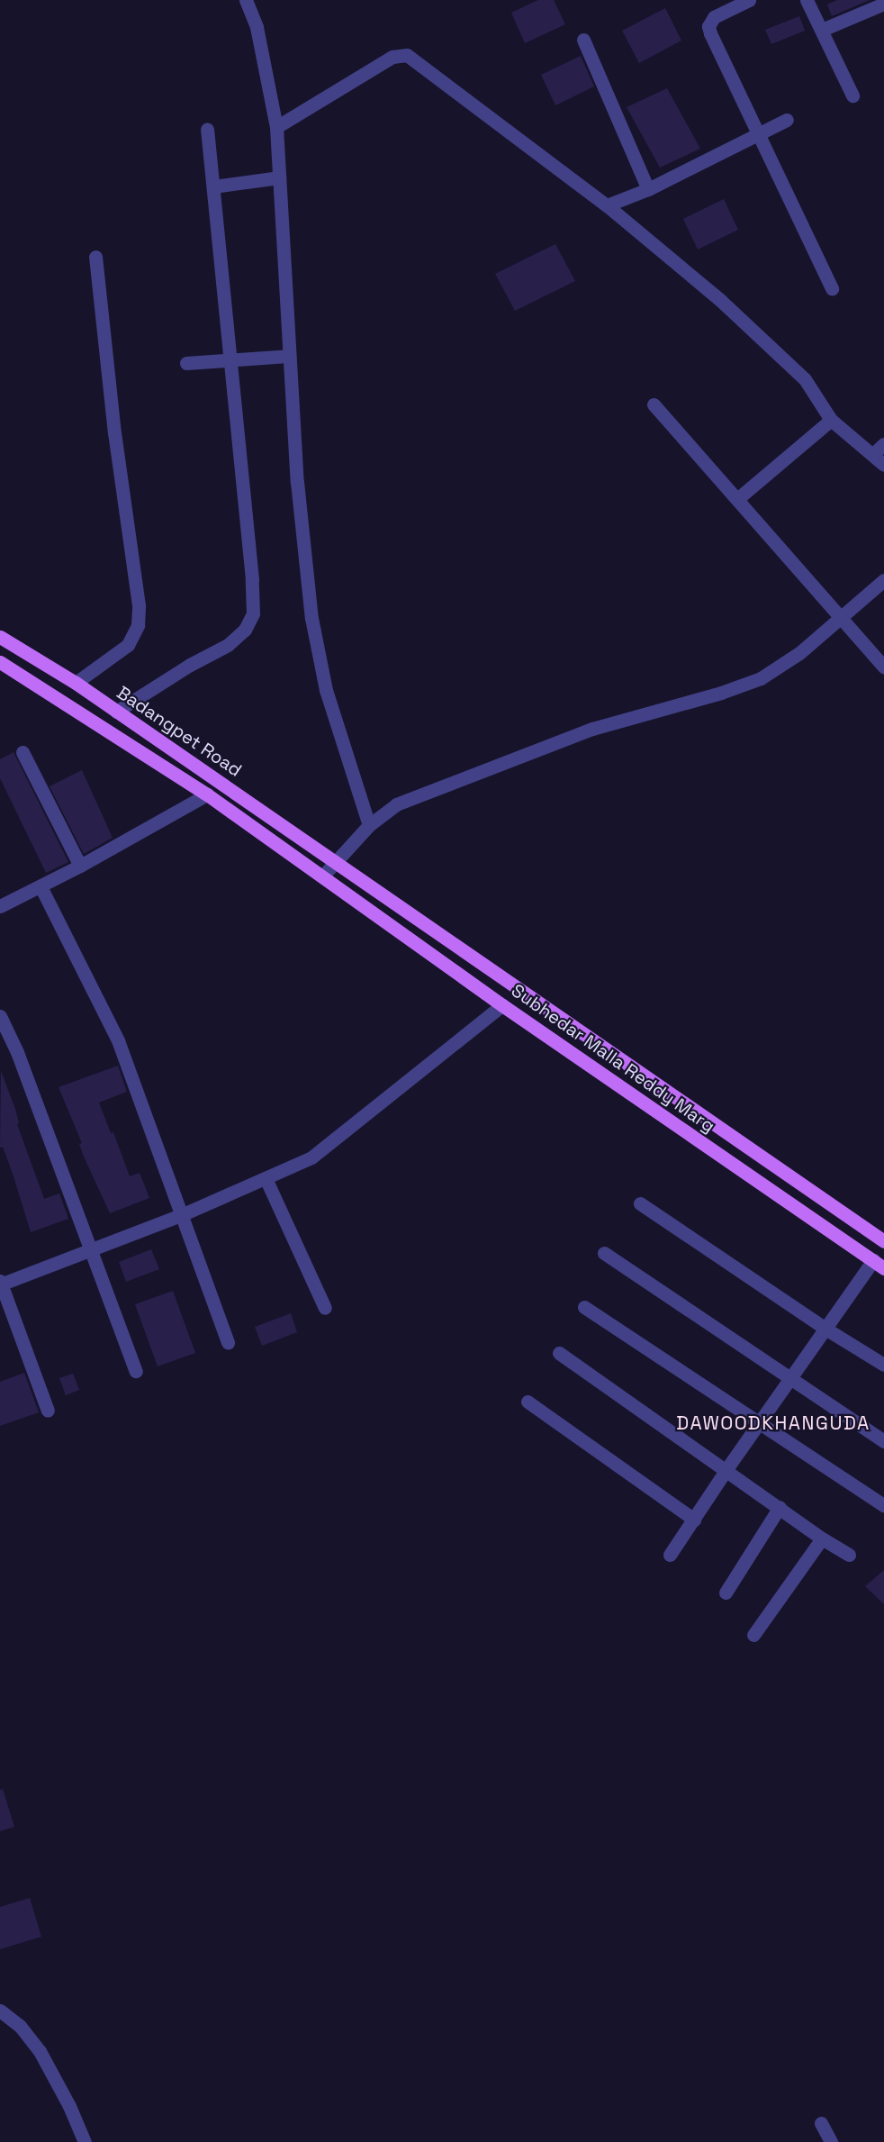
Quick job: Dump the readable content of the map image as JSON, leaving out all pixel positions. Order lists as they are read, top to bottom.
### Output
{
  "streets": {
    "main road": ["Badangpet Road", "Subhedar Malla Reddy Marg"]
  },
  "crossings": [
    ["Badangpet Road", "Subhedar Malla Reddy Marg"]
  ],
  "districts": ["DAWOODKHANGUDA"]
}
